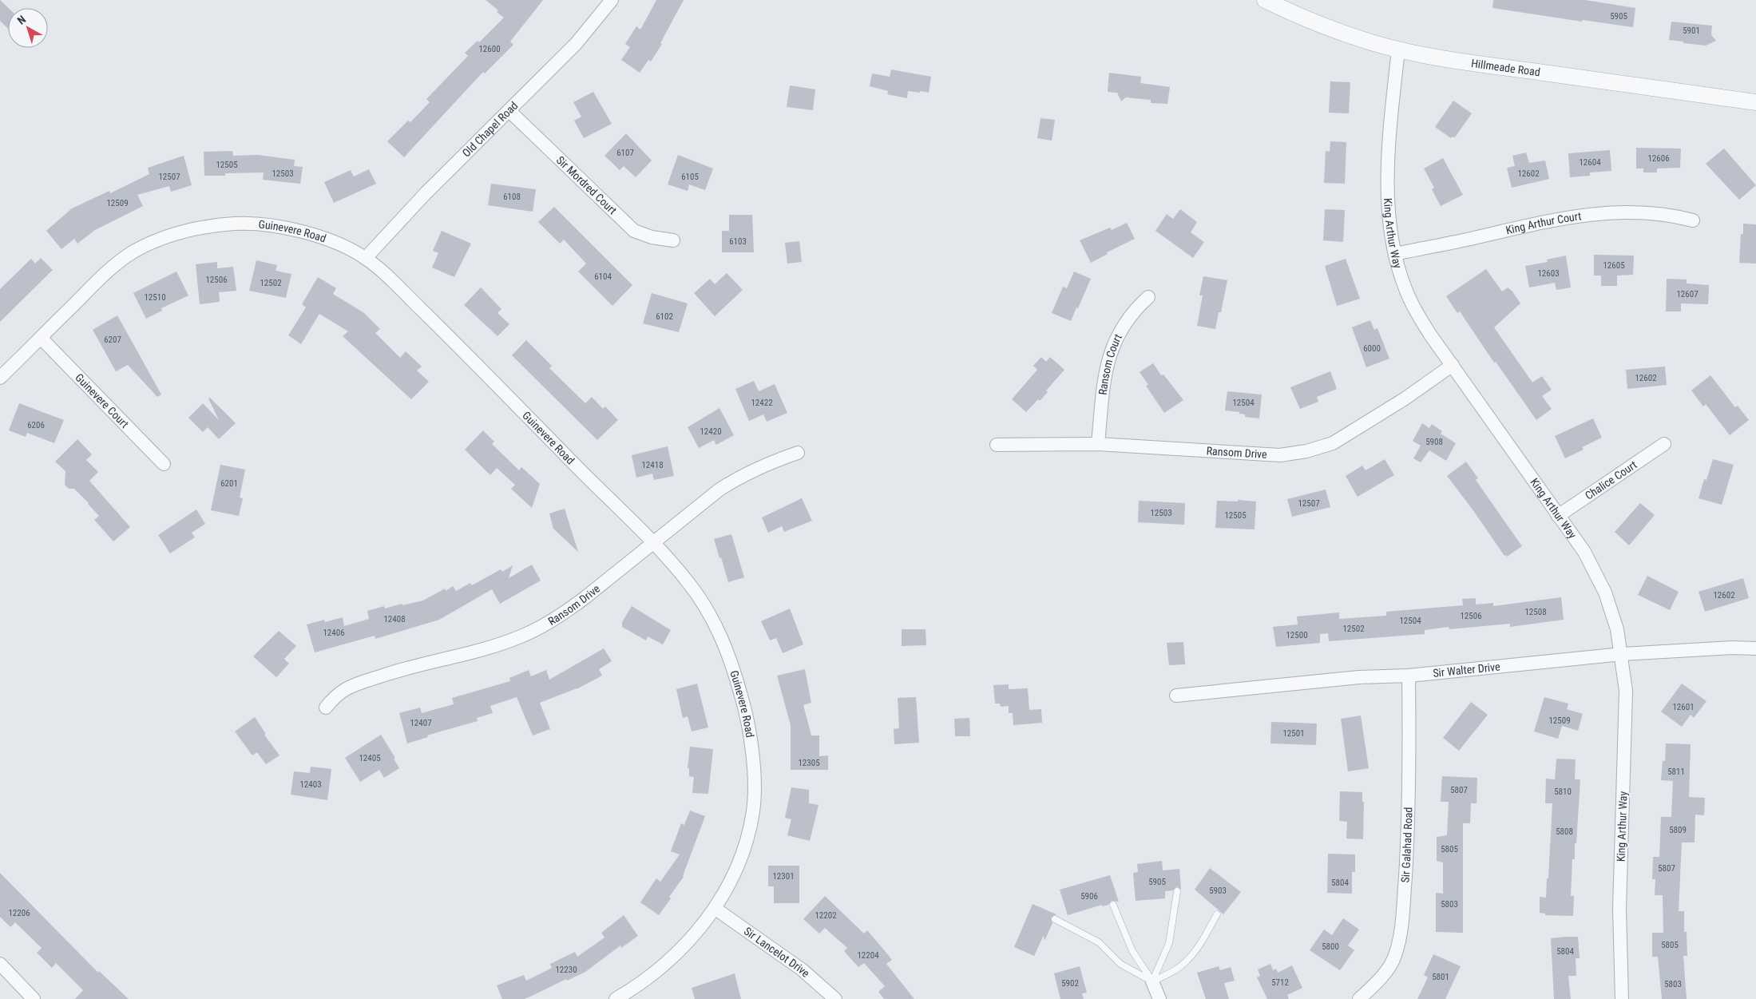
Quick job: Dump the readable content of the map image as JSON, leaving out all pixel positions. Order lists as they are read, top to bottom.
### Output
{
  "streets": {
    "street": [
      "Hillmeade Road",
      "Old Chapel Road",
      "Sir Mordred Court",
      "King Arthur Court",
      "Guinevere Road",
      "King Arthur Way",
      "Ransom Court",
      "Guinevere Court",
      "Ransom Drive",
      "Chalice Court",
      "Sir Walter Drive",
      "Sir Galahad Road",
      "Sir Lancelot Drive"
    ]
  },
  "crossings": [
    ["Hillmeade Road", "King Arthur Way"],
    ["Old Chapel Road", "Sir Mordred Court"],
    ["Old Chapel Road", "Guinevere Road"],
    ["King Arthur Court", "King Arthur Way"],
    ["Guinevere Road", "Guinevere Court"],
    ["Guinevere Road", "Ransom Drive"],
    ["Guinevere Road", "Sir Lancelot Drive"],
    ["King Arthur Way", "Ransom Drive"],
    ["King Arthur Way", "Chalice Court"],
    ["King Arthur Way", "Sir Walter Drive"],
    ["Ransom Court", "Ransom Drive"],
    ["Sir Walter Drive", "Sir Galahad Road"]
  ],
  "house_numbers": [
    "5905",
    "5901",
    "12600",
    "6107",
    "12606",
    "12604",
    "12505",
    "12503",
    "12602",
    "12507",
    "6105",
    "6108",
    "12509",
    "6103",
    "12605",
    "12603",
    "6104",
    "12506",
    "12502",
    "12607",
    "12510",
    "6102",
    "6207",
    "6000",
    "12602",
    "12422",
    "12504",
    "6206",
    "12420",
    "5908",
    "12418",
    "6201",
    "12507",
    "12503",
    "12505",
    "12602",
    "12508",
    "12506",
    "12408",
    "12504",
    "12502",
    "12406",
    "12500",
    "12601",
    "12509",
    "12407",
    "12501",
    "12405",
    "12305",
    "5811",
    "12403",
    "5807",
    "5810",
    "5809",
    "5808",
    "5805",
    "5807",
    "12301",
    "5905",
    "5804",
    "5903",
    "5906",
    "5803",
    "12206",
    "12202",
    "5805",
    "5800",
    "5804",
    "12204",
    "12230",
    "5801",
    "5712",
    "5902",
    "5803"
  ],
  "north": "top left"
}
